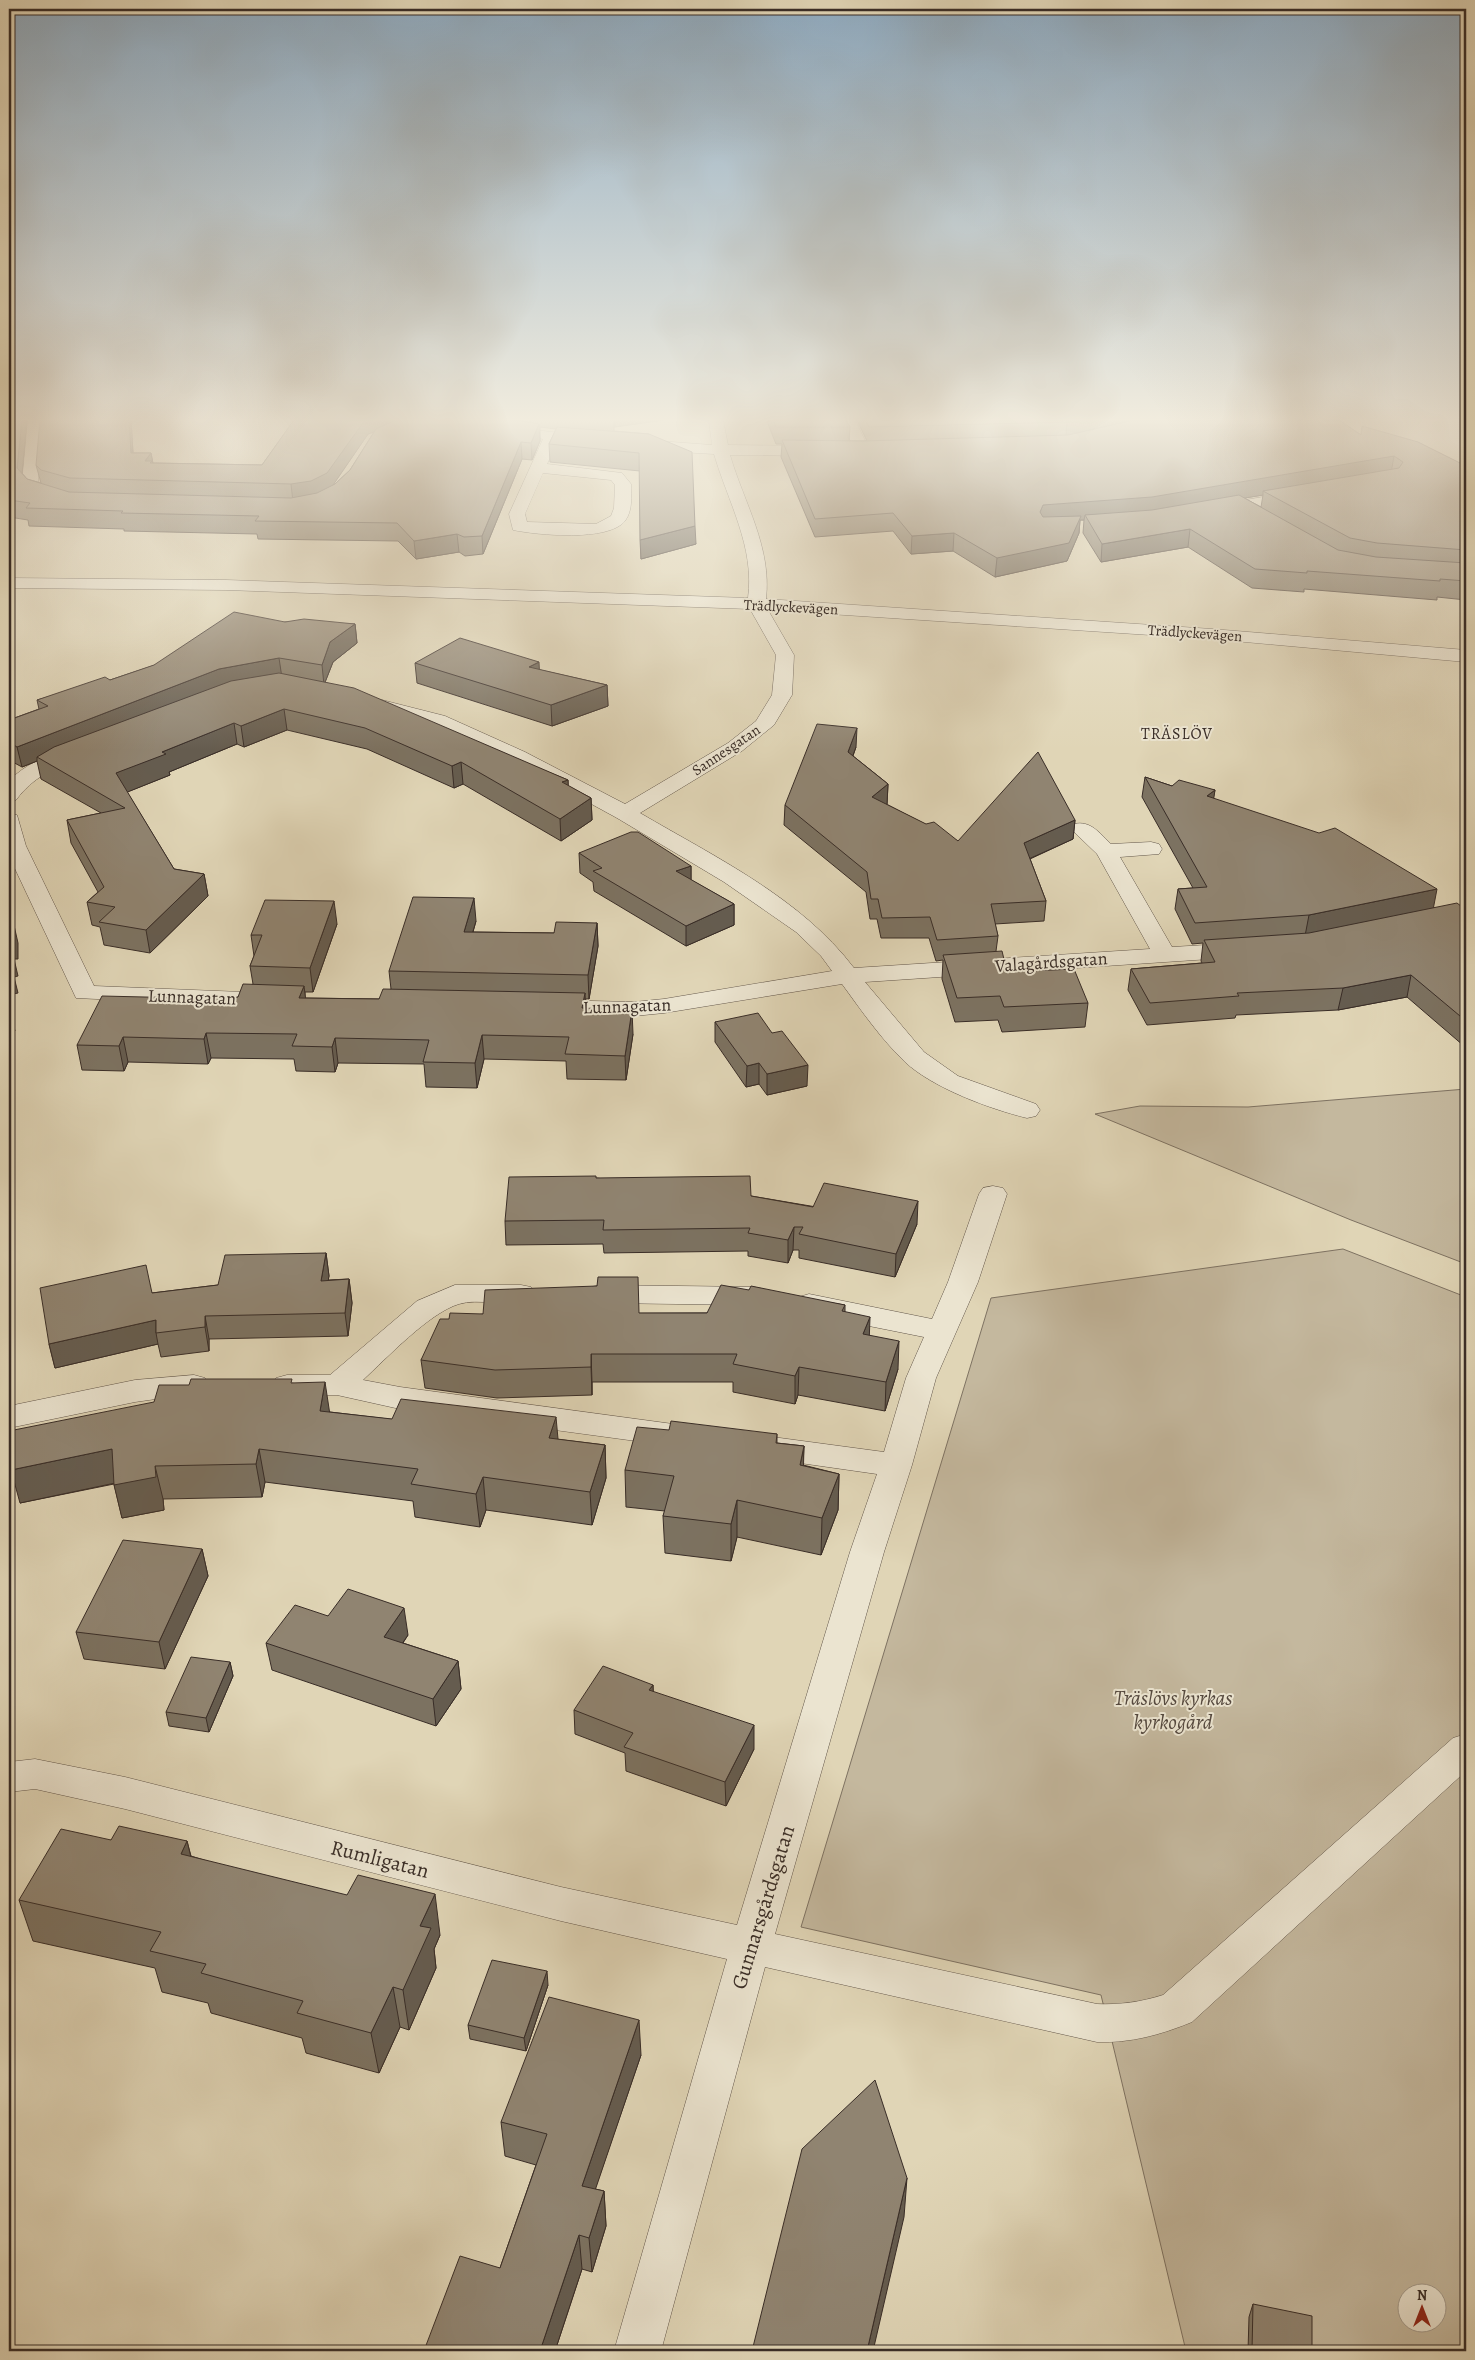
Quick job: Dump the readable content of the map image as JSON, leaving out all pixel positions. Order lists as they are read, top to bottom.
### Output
{
  "streets": {
    "street": [
      "Trädlyckevägen",
      "Sannesgatan",
      "Valagårdsgatan",
      "Lunnagatan",
      "Rumligatan",
      "Gunnarsgårdsgatan"
    ]
  },
  "crossings": [
    ["Trädlyckevägen", "Sannesgatan"],
    ["Valagårdsgatan", "Lunnagatan"],
    ["Rumligatan", "Gunnarsgårdsgatan"]
  ],
  "districts": ["TRÄSLÖV"],
  "parks": ["Träslövs kyrkas kyrkogård"],
  "north": "top"
}
